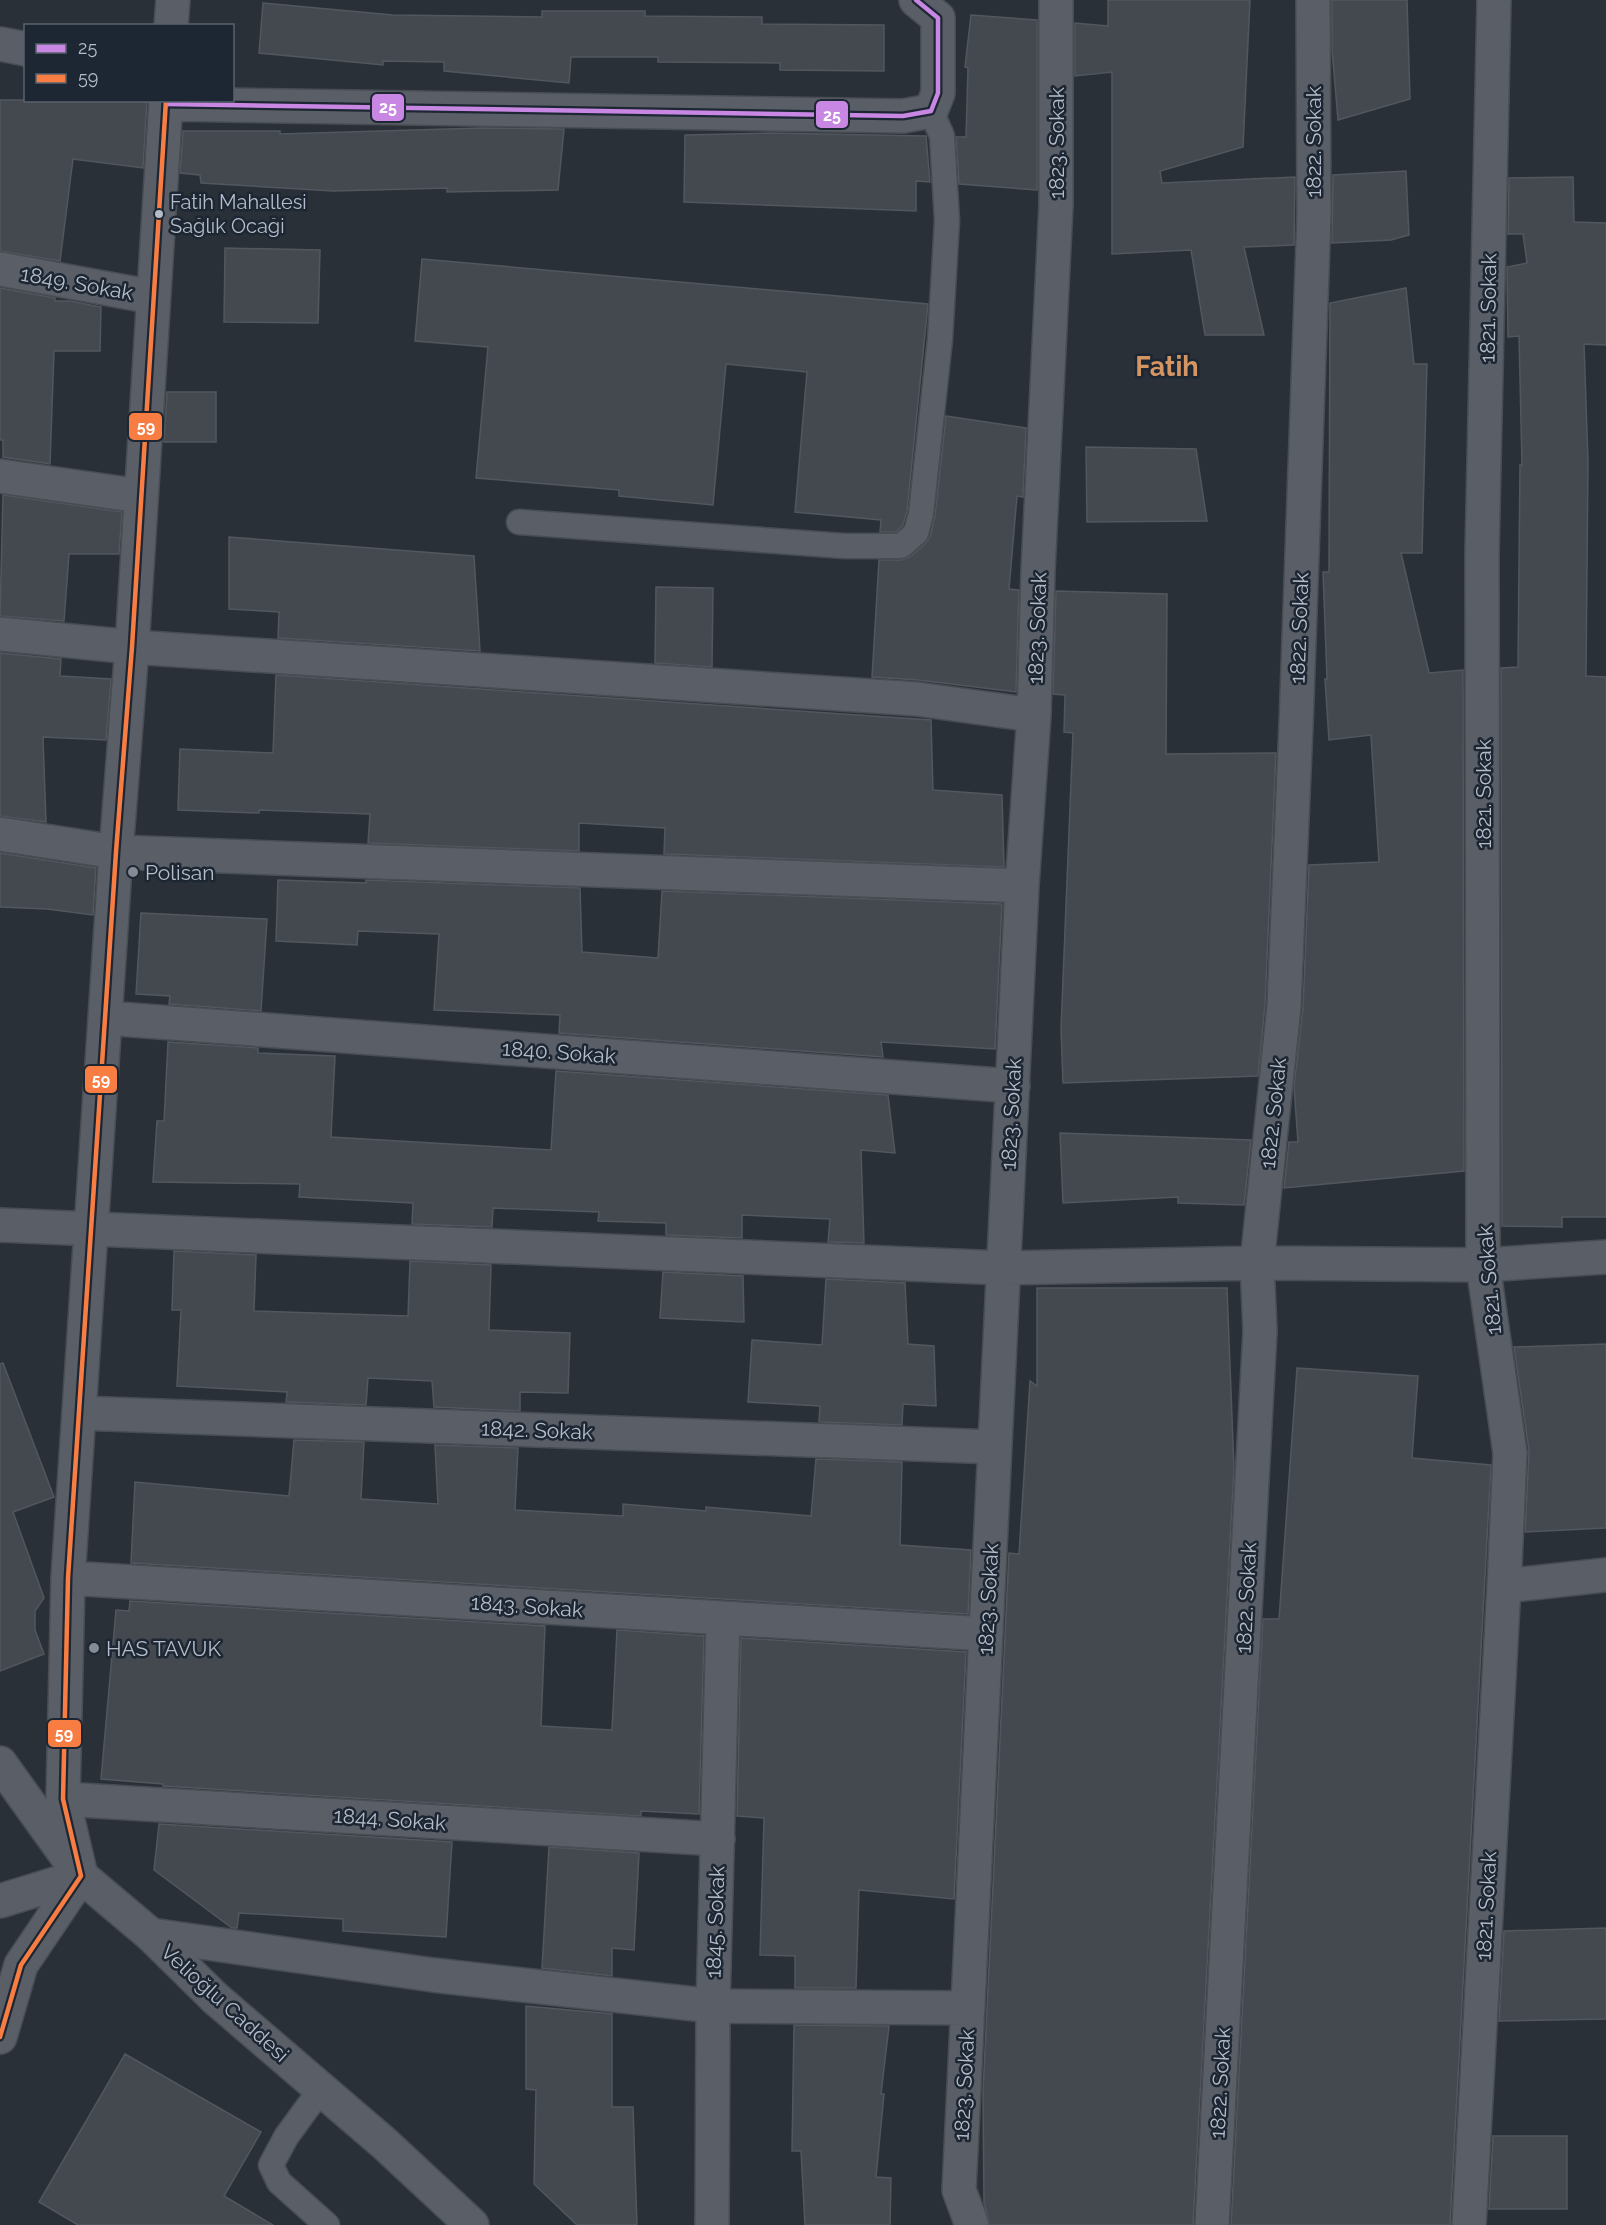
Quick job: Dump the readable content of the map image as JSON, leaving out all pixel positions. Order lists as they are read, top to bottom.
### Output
{
  "streets": {
    "street": [
      "1822. Sokak",
      "1823. Sokak",
      "1849. Sokak",
      "1821. Sokak",
      "1840. Sokak",
      "1842. Sokak",
      "1843. Sokak",
      "1844. Sokak",
      "1845. Sokak",
      "Velioğlu Caddesi"
    ]
  },
  "crossings": [
    ["1823. Sokak", "1840. Sokak"],
    ["1823. Sokak", "1842. Sokak"],
    ["1823. Sokak", "1843. Sokak"],
    ["1843. Sokak", "1845. Sokak"],
    ["1844. Sokak", "1845. Sokak"]
  ],
  "districts": ["Fatih"],
  "places": ["Fatih Mahallesi Sağlık Ocaği", "Polisan", "HAS TAVUK"],
  "lines": ["transit line 25", "transit line 59"],
  "legend": ["25", "59"]
}
